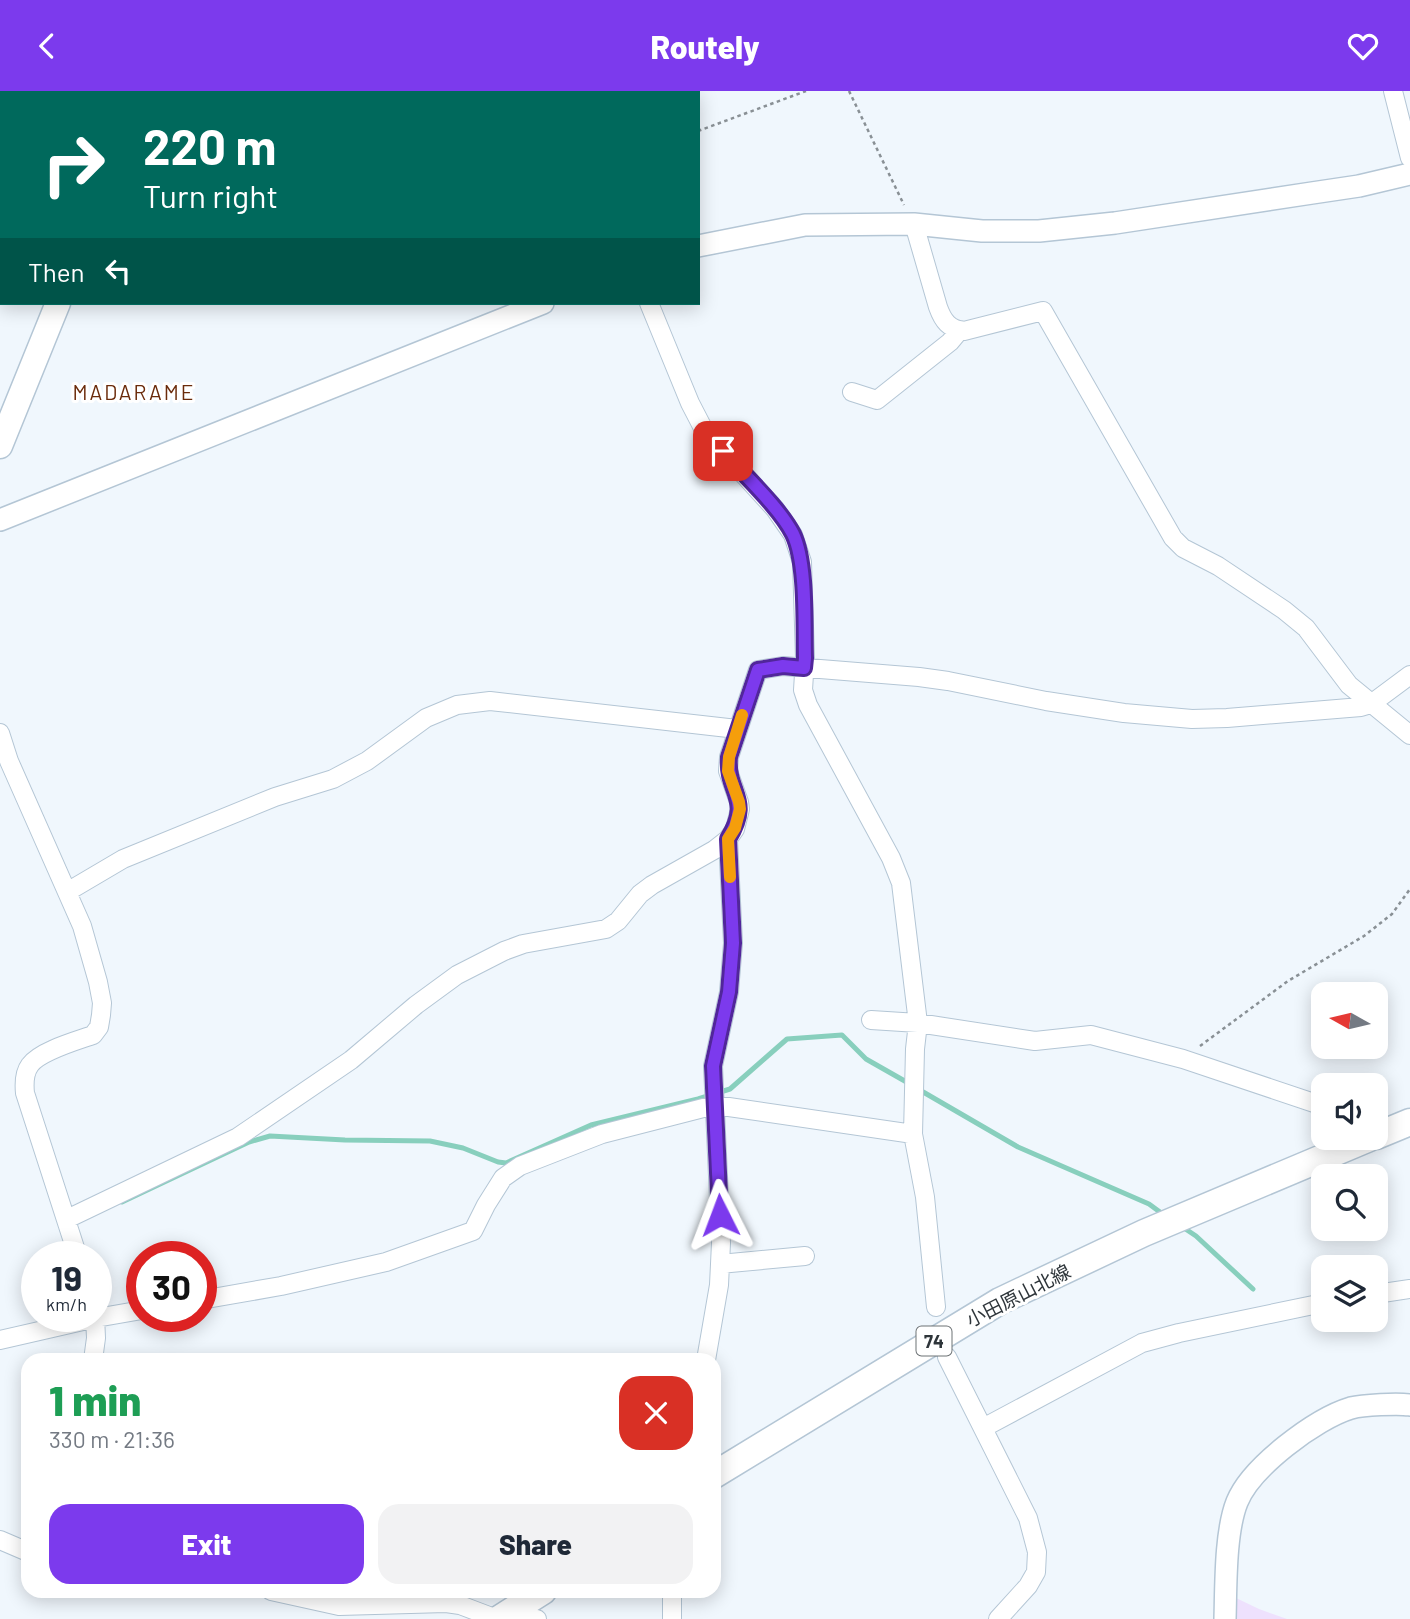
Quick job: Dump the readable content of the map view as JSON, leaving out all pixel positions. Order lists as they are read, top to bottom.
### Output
{
  "streets": {
    "main road": ["小田原山北線", "74"]
  },
  "districts": ["MADARAME"],
  "north": "left",
  "page": {
    "header": "Routely",
    "turn": ["220 m", "Turn right"],
    "then": "Then",
    "speed": "19 km/h",
    "limit": "30",
    "heading": ["1 min", "330 m · 21:36"],
    "buttons": ["Exit", "Share"]
  }
}
